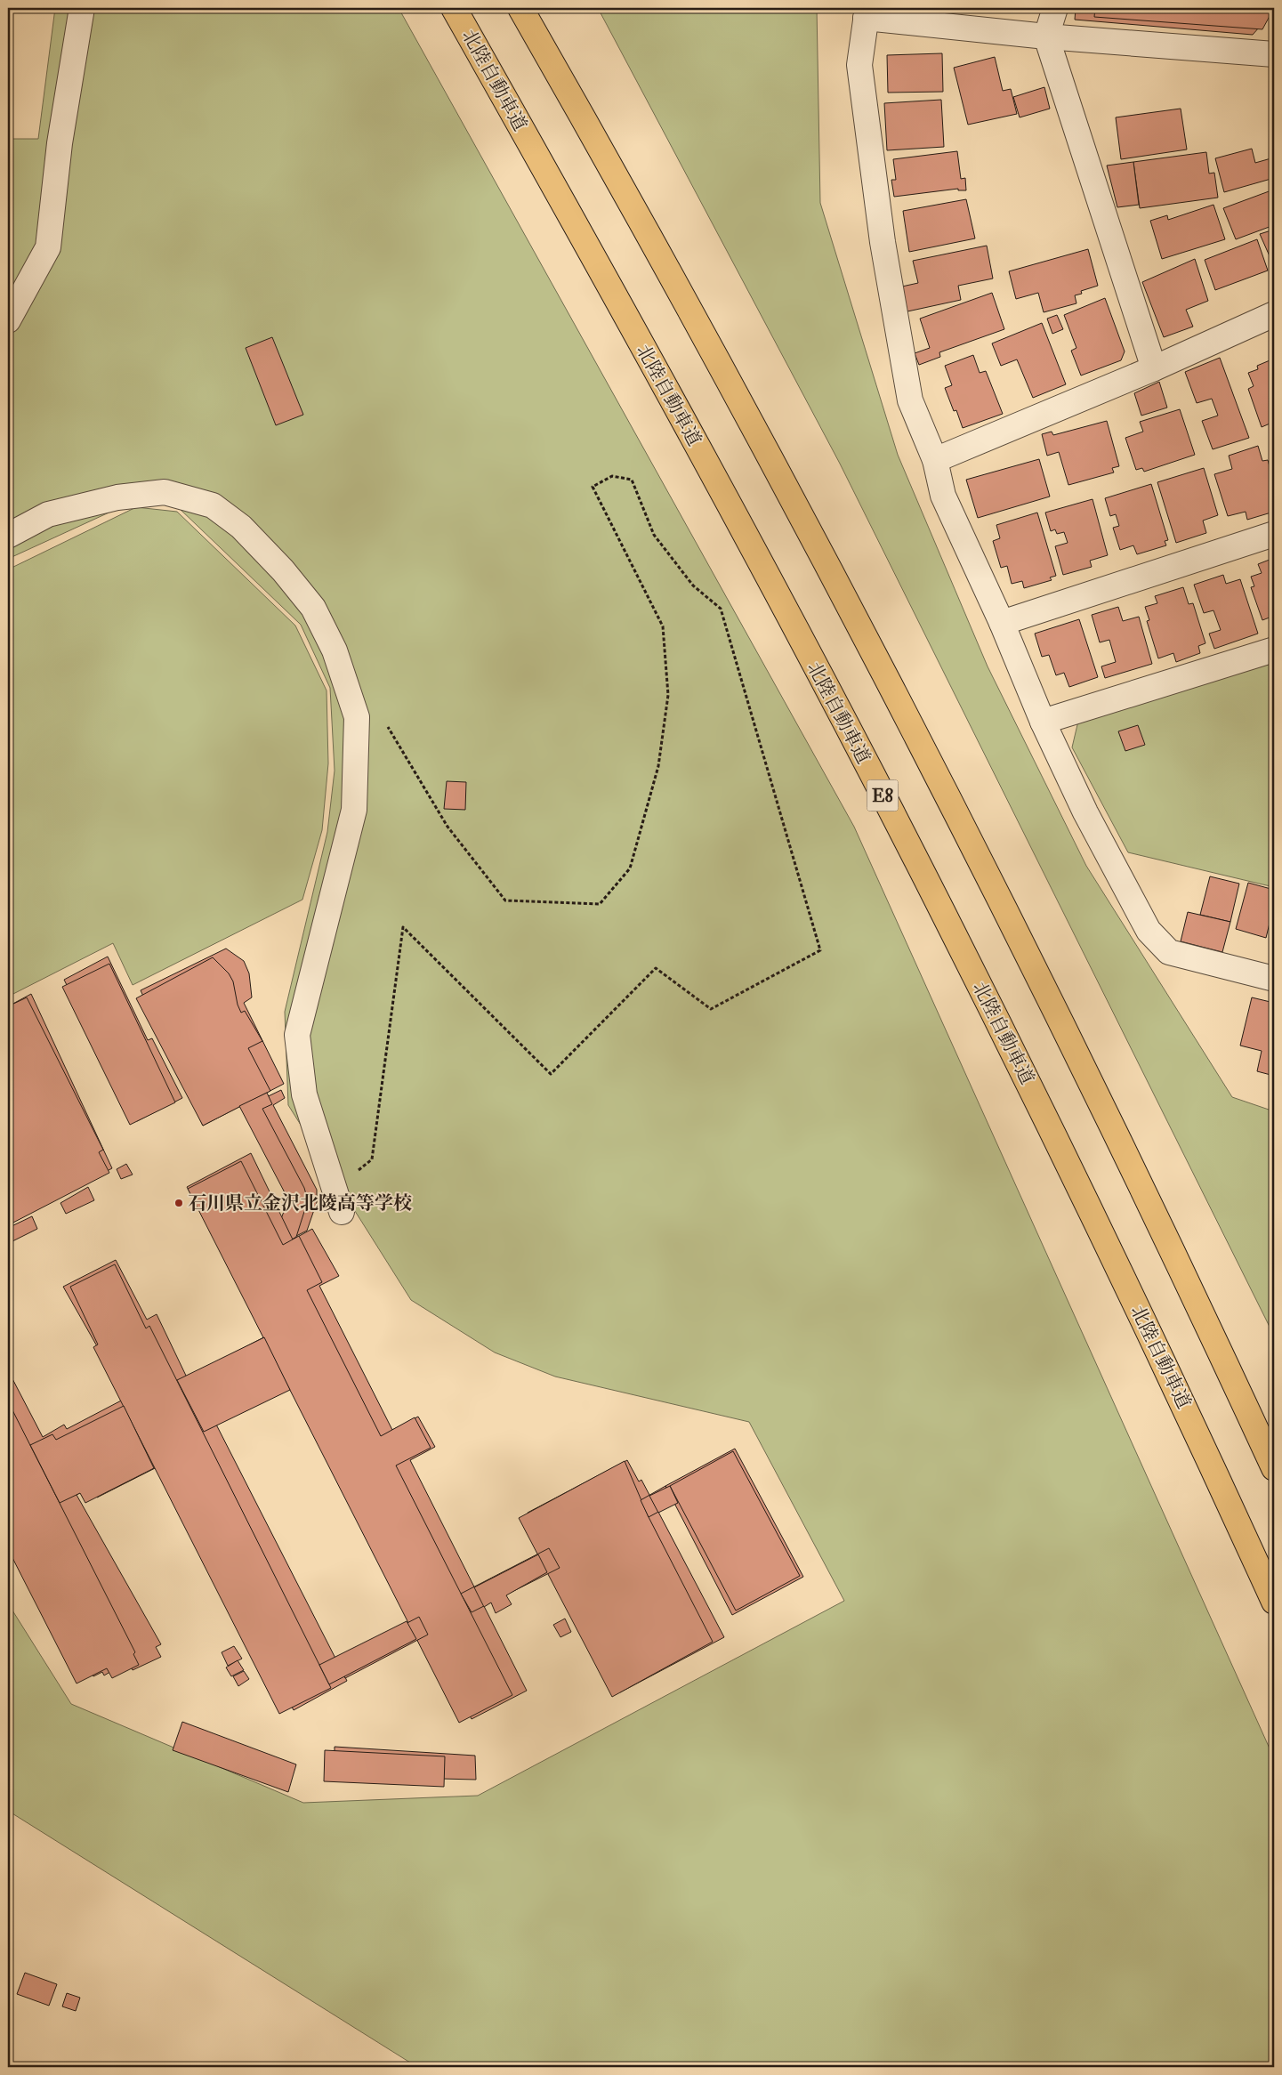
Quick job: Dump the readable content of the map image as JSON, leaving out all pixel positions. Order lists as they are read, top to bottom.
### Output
{
  "streets": {
    "highway": ["北陸自動車道", "E8"]
  },
  "places": ["石川県立金沢北陵高等学校"]
}
